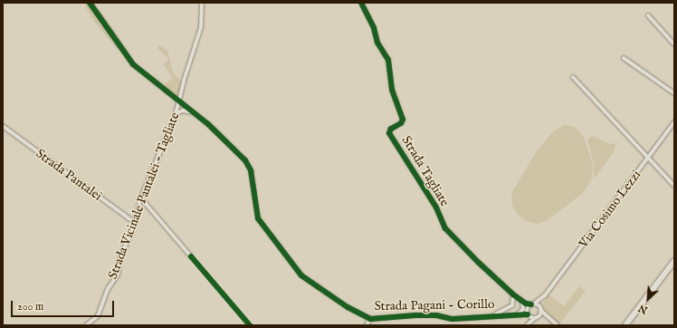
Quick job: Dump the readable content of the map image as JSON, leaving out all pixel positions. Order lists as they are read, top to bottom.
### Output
{
  "streets": {
    "street": [
      "Strada Tagliate",
      "Strada Pantalei",
      "Strada Vicinale Pantalei - Tagliate",
      "Via Cosimo Lezzi",
      "Strada Pagani - Corillo"
    ]
  },
  "crossings": [
    ["Strada Tagliate", "Via Cosimo Lezzi"],
    ["Strada Tagliate", "Strada Pagani - Corillo"],
    ["Strada Pantalei", "Strada Vicinale Pantalei - Tagliate"],
    ["Strada Vicinale Pantalei - Tagliate", "Strada Pagani - Corillo"],
    ["Via Cosimo Lezzi", "Strada Pagani - Corillo"]
  ],
  "scale_bar": "200 m",
  "north": "bottom left"
}
